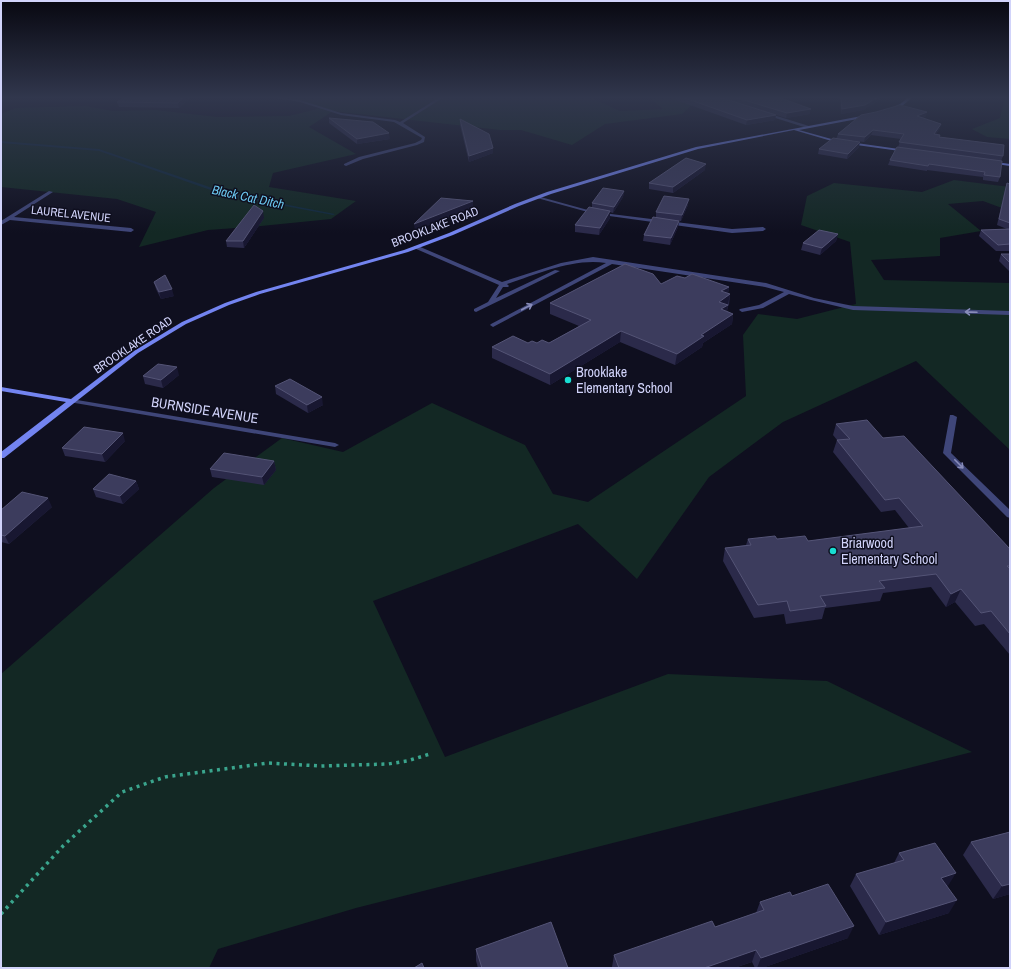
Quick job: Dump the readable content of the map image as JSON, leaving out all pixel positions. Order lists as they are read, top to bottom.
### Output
{
  "streets": {
    "street": ["LAUREL AVENUE", "BROOKLAKE ROAD", "BURNSIDE AVENUE"]
  },
  "crossings": [
    ["BROOKLAKE ROAD", "BURNSIDE AVENUE"]
  ],
  "water": ["Black Cat Ditch"],
  "places": ["Brooklake Elementary School", "Briarwood Elementary School"]
}
